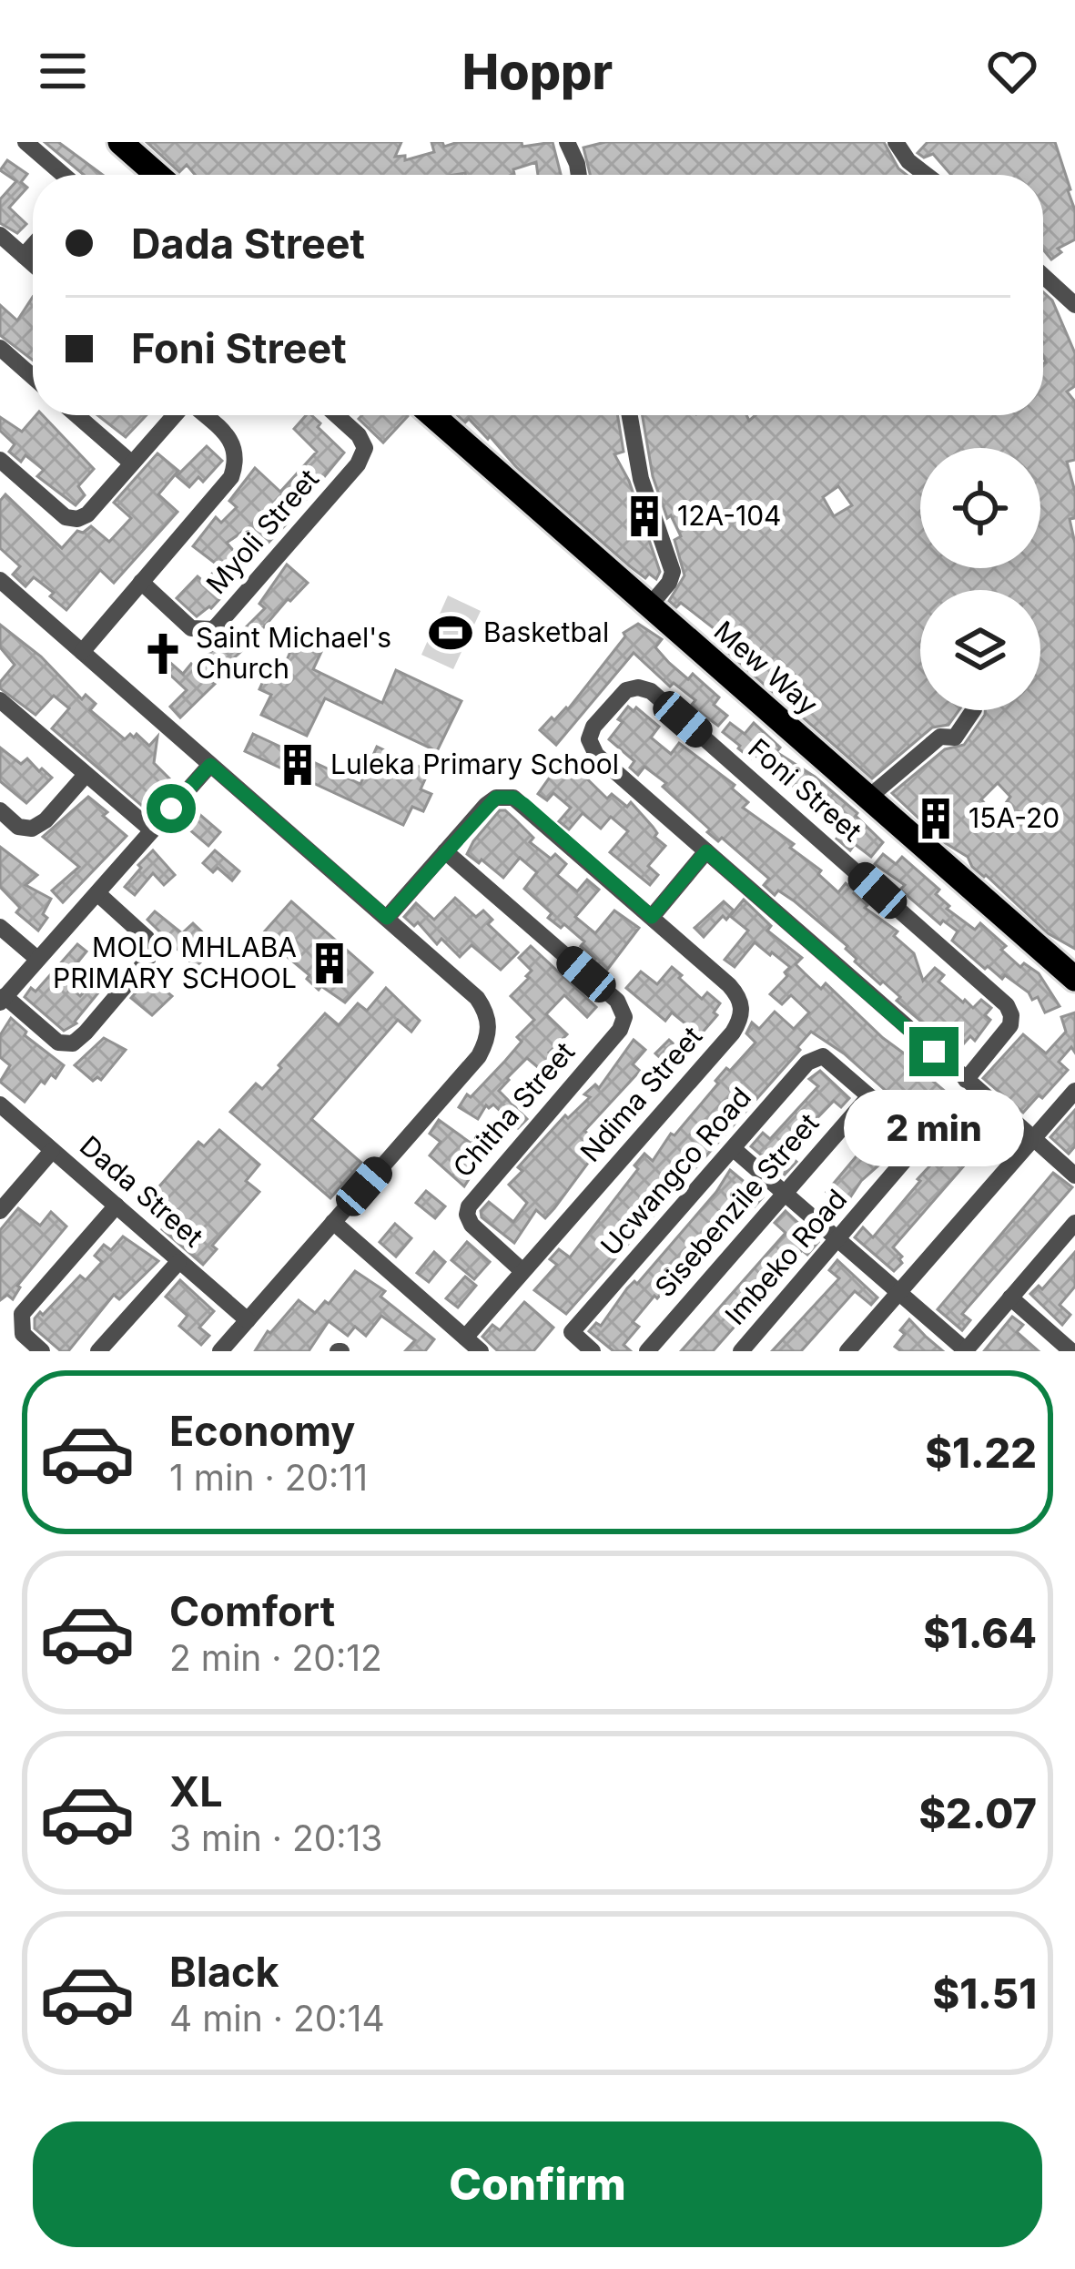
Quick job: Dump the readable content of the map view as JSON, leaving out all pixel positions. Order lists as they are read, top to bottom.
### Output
{
  "streets": {
    "main road": ["Mew Way"],
    "street": [
      "Myoli Street",
      "Foni Street",
      "Ndima Street",
      "Chitha Street",
      "Ucwangco Road",
      "Dada Street",
      "Sisebenzile Street",
      "Imbeko Road"
    ]
  },
  "crossings": [
    ["Ndima Street", "Chitha Street"],
    ["Ucwangco Road", "Imbeko Road"],
    ["Sisebenzile Street", "Imbeko Road"]
  ],
  "places": {
    "building": [
      "12A-104",
      "Luleka Primary School",
      "15A-20",
      "MOLO MHLABA PRIMARY SCHOOL"
    ],
    "sports": ["Basketbal"],
    "church": ["Saint Michael's Church"]
  },
  "page": {
    "header": "Hoppr",
    "banner": ["Dada Street", "Foni Street"],
    "bubble": "2 min",
    "list": [
      {
        "name": "Economy",
        "note": "1 min · 20:11",
        "value": "$1.22"
      },
      {
        "name": "Comfort",
        "note": "2 min · 20:12",
        "value": "$1.64"
      },
      {
        "name": "XL",
        "note": "3 min · 20:13",
        "value": "$2.07"
      },
      {
        "name": "Black",
        "note": "4 min · 20:14",
        "value": "$1.51"
      }
    ],
    "buttons": "Confirm"
  }
}
